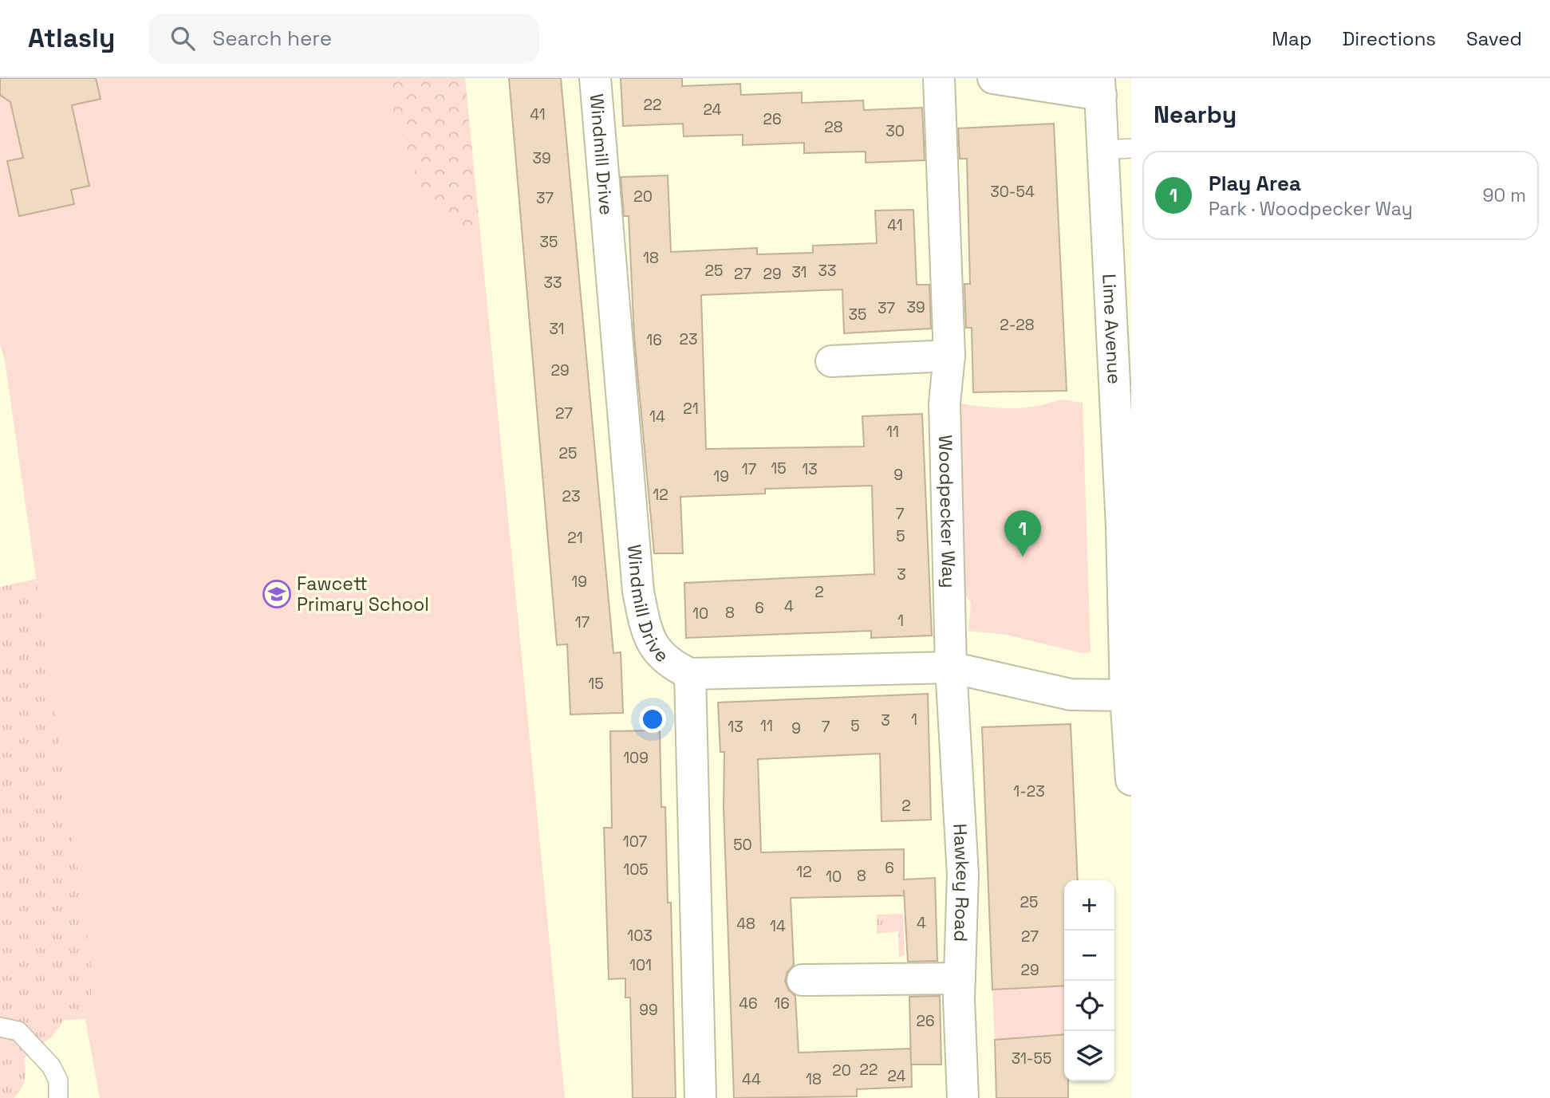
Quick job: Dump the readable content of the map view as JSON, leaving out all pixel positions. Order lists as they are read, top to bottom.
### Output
{
  "streets": {
    "street": [
      "Windmill Drive",
      "Lime Avenue",
      "Woodpecker Way",
      "Hawkey Road"
    ]
  },
  "crossings": [
    ["Windmill Drive", "Lime Avenue"],
    ["Windmill Drive", "Woodpecker Way"],
    ["Windmill Drive", "Hawkey Road"],
    ["Woodpecker Way", "Hawkey Road"]
  ],
  "places": {
    "school or university": ["Fawcett Primary School"]
  },
  "house_numbers": [
    "22",
    "24",
    "41",
    "26",
    "28",
    "30",
    "39",
    "30-54",
    "20",
    "37",
    "41",
    "35",
    "18",
    "25",
    "33",
    "31",
    "27",
    "29",
    "33",
    "39",
    "37",
    "35",
    "2-28",
    "31",
    "23",
    "16",
    "29",
    "21",
    "27",
    "14",
    "11",
    "25",
    "15",
    "17",
    "13",
    "9",
    "19",
    "12",
    "23",
    "7",
    "5",
    "21",
    "3",
    "19",
    "2",
    "4",
    "6",
    "8",
    "10",
    "1",
    "17",
    "15",
    "1",
    "3",
    "11",
    "5",
    "13",
    "7",
    "9",
    "109",
    "1-23",
    "2",
    "107",
    "50",
    "6",
    "105",
    "12",
    "8",
    "10",
    "25",
    "4",
    "48",
    "14",
    "103",
    "27",
    "101",
    "29",
    "46",
    "16",
    "99",
    "26",
    "31-55",
    "22",
    "20",
    "24",
    "44",
    "18"
  ],
  "page": {
    "header": "Atlasly",
    "search": "Search here",
    "nav": ["Map", "Directions", "Saved"],
    "heading": "Nearby",
    "list": [
      {
        "mark": "1",
        "name": "Play Area",
        "note": "Park · Woodpecker Way",
        "value": "90 m"
      }
    ],
    "pins": "1",
    "map_buttons": ["+", "−"]
  }
}
